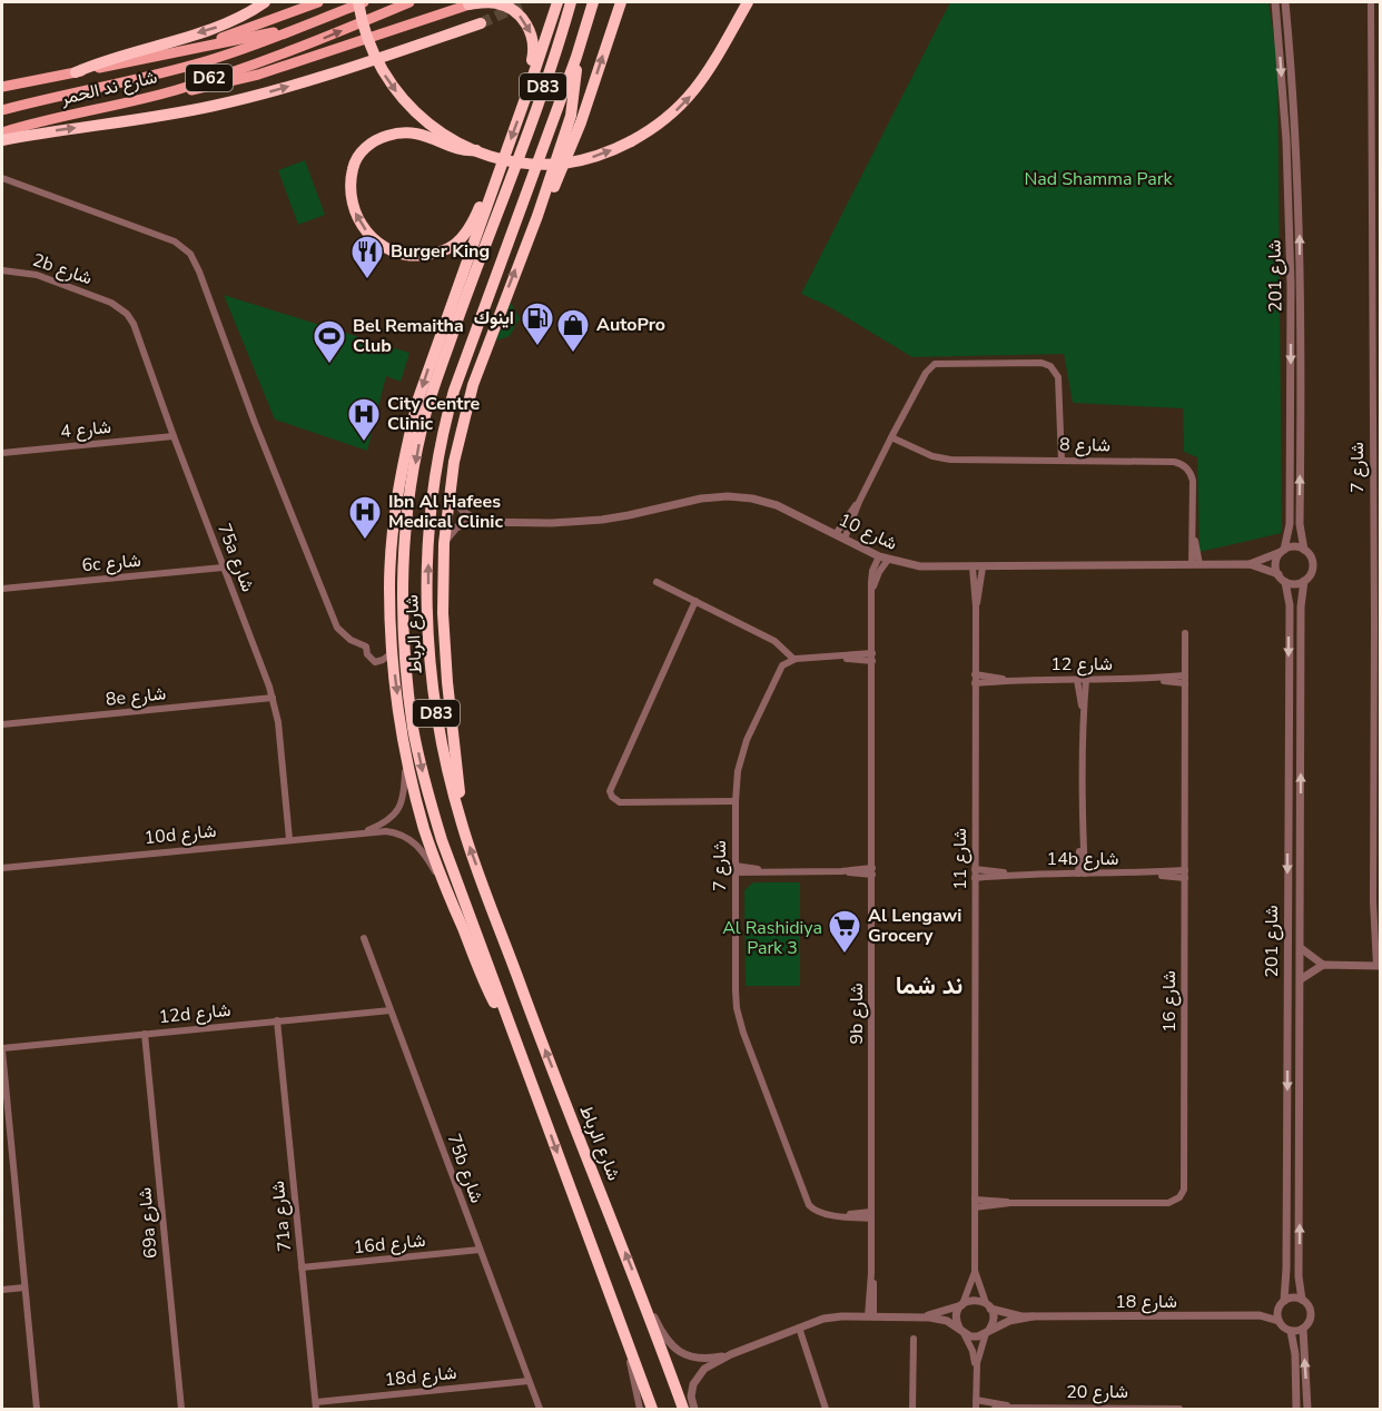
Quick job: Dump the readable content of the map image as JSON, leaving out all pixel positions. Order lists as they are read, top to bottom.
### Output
{
  "streets": {
    "highway": ["D83", "شارع الرباط"],
    "main road": ["D62", "شارع ند الحمر"],
    "street": [
      "2b شارع",
      "شارع 201",
      "شارع 4",
      "شارع 8",
      "شارع 7",
      "شارع 10",
      "75a شارع",
      "6c شارع",
      "شارع 12",
      "8e شارع",
      "10d شارع",
      "شارع 11",
      "14b شارع",
      "شارع 16",
      "12d شارع",
      "9b شارع",
      "75b شارع",
      "71a شارع",
      "69a شارع",
      "16d شارع",
      "شارع 18",
      "18d شارع",
      "شارع 20"
    ]
  },
  "crossings": [
    ["2b شارع", "75a شارع"],
    ["شارع 201", "شارع 10"],
    ["شارع 201", "شارع 18"],
    ["شارع 4", "75a شارع"],
    ["شارع 8", "شارع 10"],
    ["شارع 7", "9b شارع"],
    ["شارع 10", "شارع 11"],
    ["شارع 10", "9b شارع"],
    ["75a شارع", "6c شارع"],
    ["75a شارع", "8e شارع"],
    ["75a شارع", "10d شارع"],
    ["شارع 12", "شارع 11"],
    ["شارع 12", "شارع 16"],
    ["شارع 11", "14b شارع"],
    ["شارع 11", "شارع 16"],
    ["شارع 11", "شارع 18"],
    ["14b شارع", "شارع 16"],
    ["12d شارع", "75b شارع"],
    ["12d شارع", "71a شارع"],
    ["12d شارع", "69a شارع"],
    ["75b شارع", "16d شارع"],
    ["75b شارع", "18d شارع"],
    ["71a شارع", "16d شارع"],
    ["71a شارع", "18d شارع"]
  ],
  "districts": ["ند شما"],
  "parks": ["Nad Shamma Park", "Al Rashidiya Park 3"],
  "places": {
    "restaurant": ["Burger King"],
    "fuel station": ["اينوك"],
    "shop": ["AutoPro"],
    "sports": ["Bel Remaitha Club"],
    "hospital": ["City Centre Clinic", "Ibn Al Hafees Medical Clinic"],
    "supermarket": ["Al Lengawi Grocery"]
  }
}
